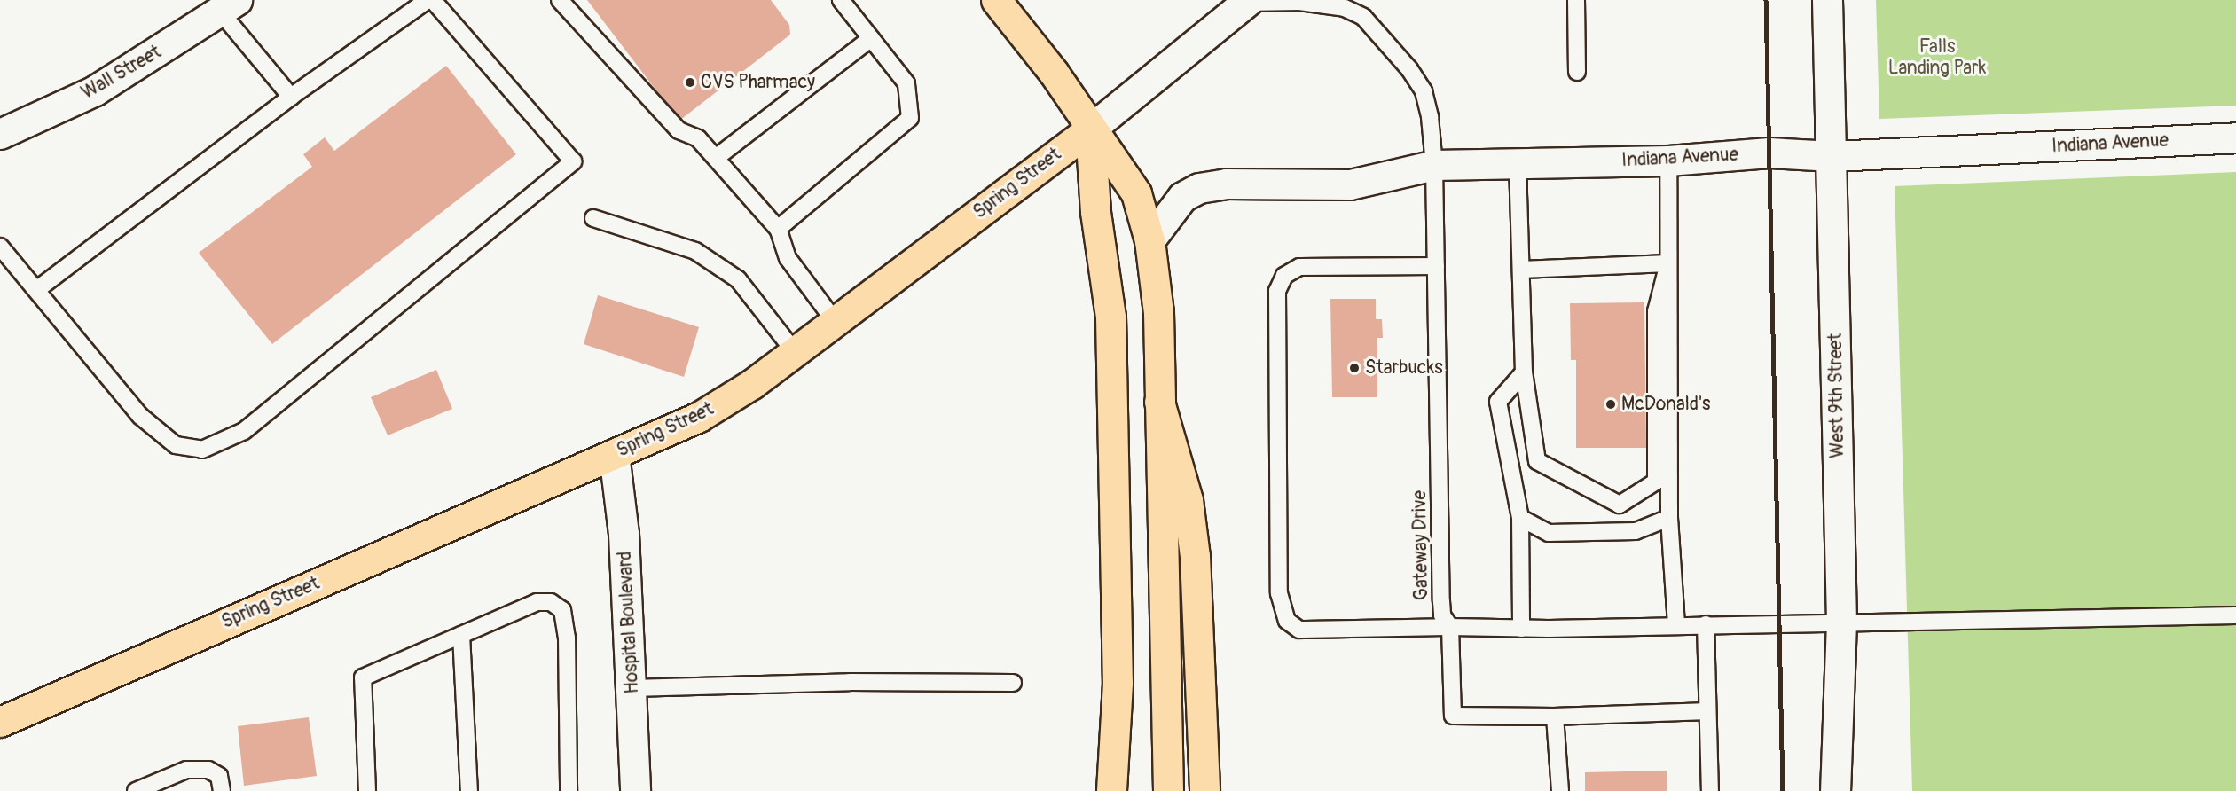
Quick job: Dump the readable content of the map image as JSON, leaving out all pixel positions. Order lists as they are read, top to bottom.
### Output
{
  "streets": {
    "main road": ["Spring Street"],
    "street": [
      "Wall Street",
      "Indiana Avenue",
      "West 9th Street",
      "Hospital Boulevard"
    ],
    "lane": ["Gateway Drive"]
  },
  "crossings": [
    ["Indiana Avenue", "West 9th Street"],
    ["Indiana Avenue", "Gateway Drive"],
    ["Spring Street", "Hospital Boulevard"]
  ],
  "parks": ["Falls Landing Park"],
  "places": ["CVS Pharmacy", "Starbucks", "McDonald's"]
}
